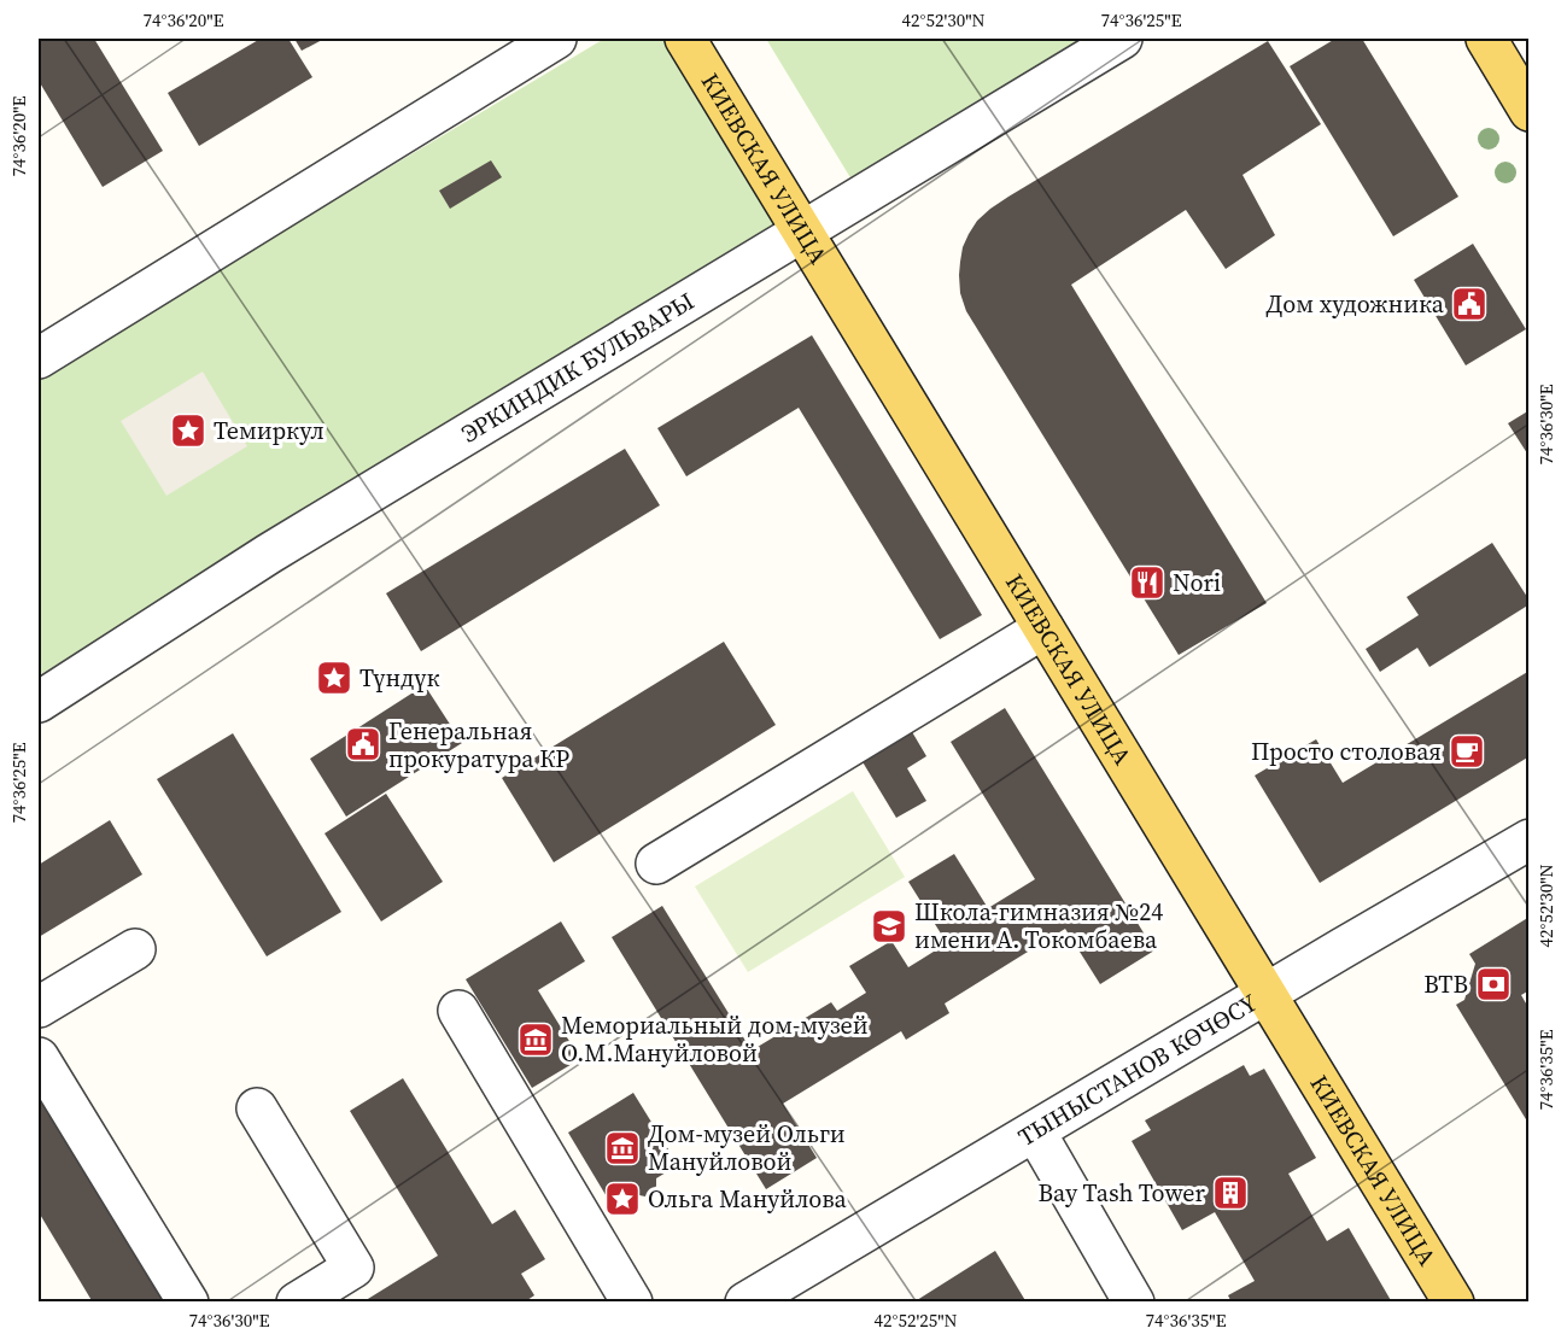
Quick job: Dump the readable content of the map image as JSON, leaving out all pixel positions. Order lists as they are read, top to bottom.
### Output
{
  "streets": {
    "main road": ["КИЕВСКАЯ УЛИЦА"],
    "street": ["ЭРКИНДИК БУЛЬВАРЫ", "ТЫНЫСТАНОВ КӨЧӨСҮ"]
  },
  "crossings": [
    ["КИЕВСКАЯ УЛИЦА", "ЭРКИНДИК БУЛЬВАРЫ"],
    ["КИЕВСКАЯ УЛИЦА", "ТЫНЫСТАНОВ КӨЧӨСҮ"]
  ],
  "places": {
    "public building": ["Дом художника", "Генеральная прокуратура КР"],
    "place": ["Темиркул", "Түндүк", "Ольга Мануйлова"],
    "restaurant": ["Nori"],
    "cafe": ["Просто столовая"],
    "school or university": ["Школа-гимназия №24 имени А. Токомбаева"],
    "bank": ["BTB"],
    "museum": ["Мемориальный дом-музей О.М.Мануйловой", "Дом-музей Ольги Мануйловой"],
    "building": ["Bay Tash Tower"]
  },
  "coordinates": [
    "74°36'20\"E",
    "42°52'30\"N",
    "74°36'25\"E",
    "74°36'30\"E",
    "74°36'35\"E",
    "42°52'25\"N"
  ]
}
